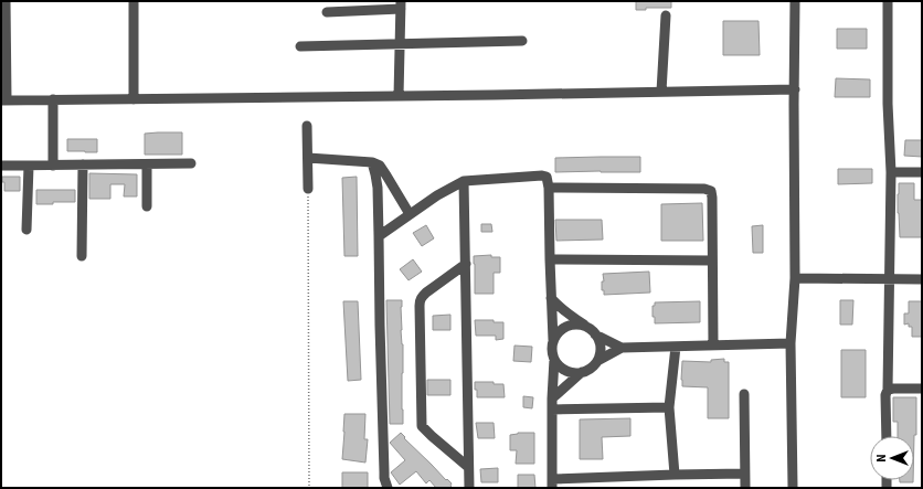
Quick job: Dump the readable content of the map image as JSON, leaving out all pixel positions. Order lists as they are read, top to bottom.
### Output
{
  "north": "left"
}
